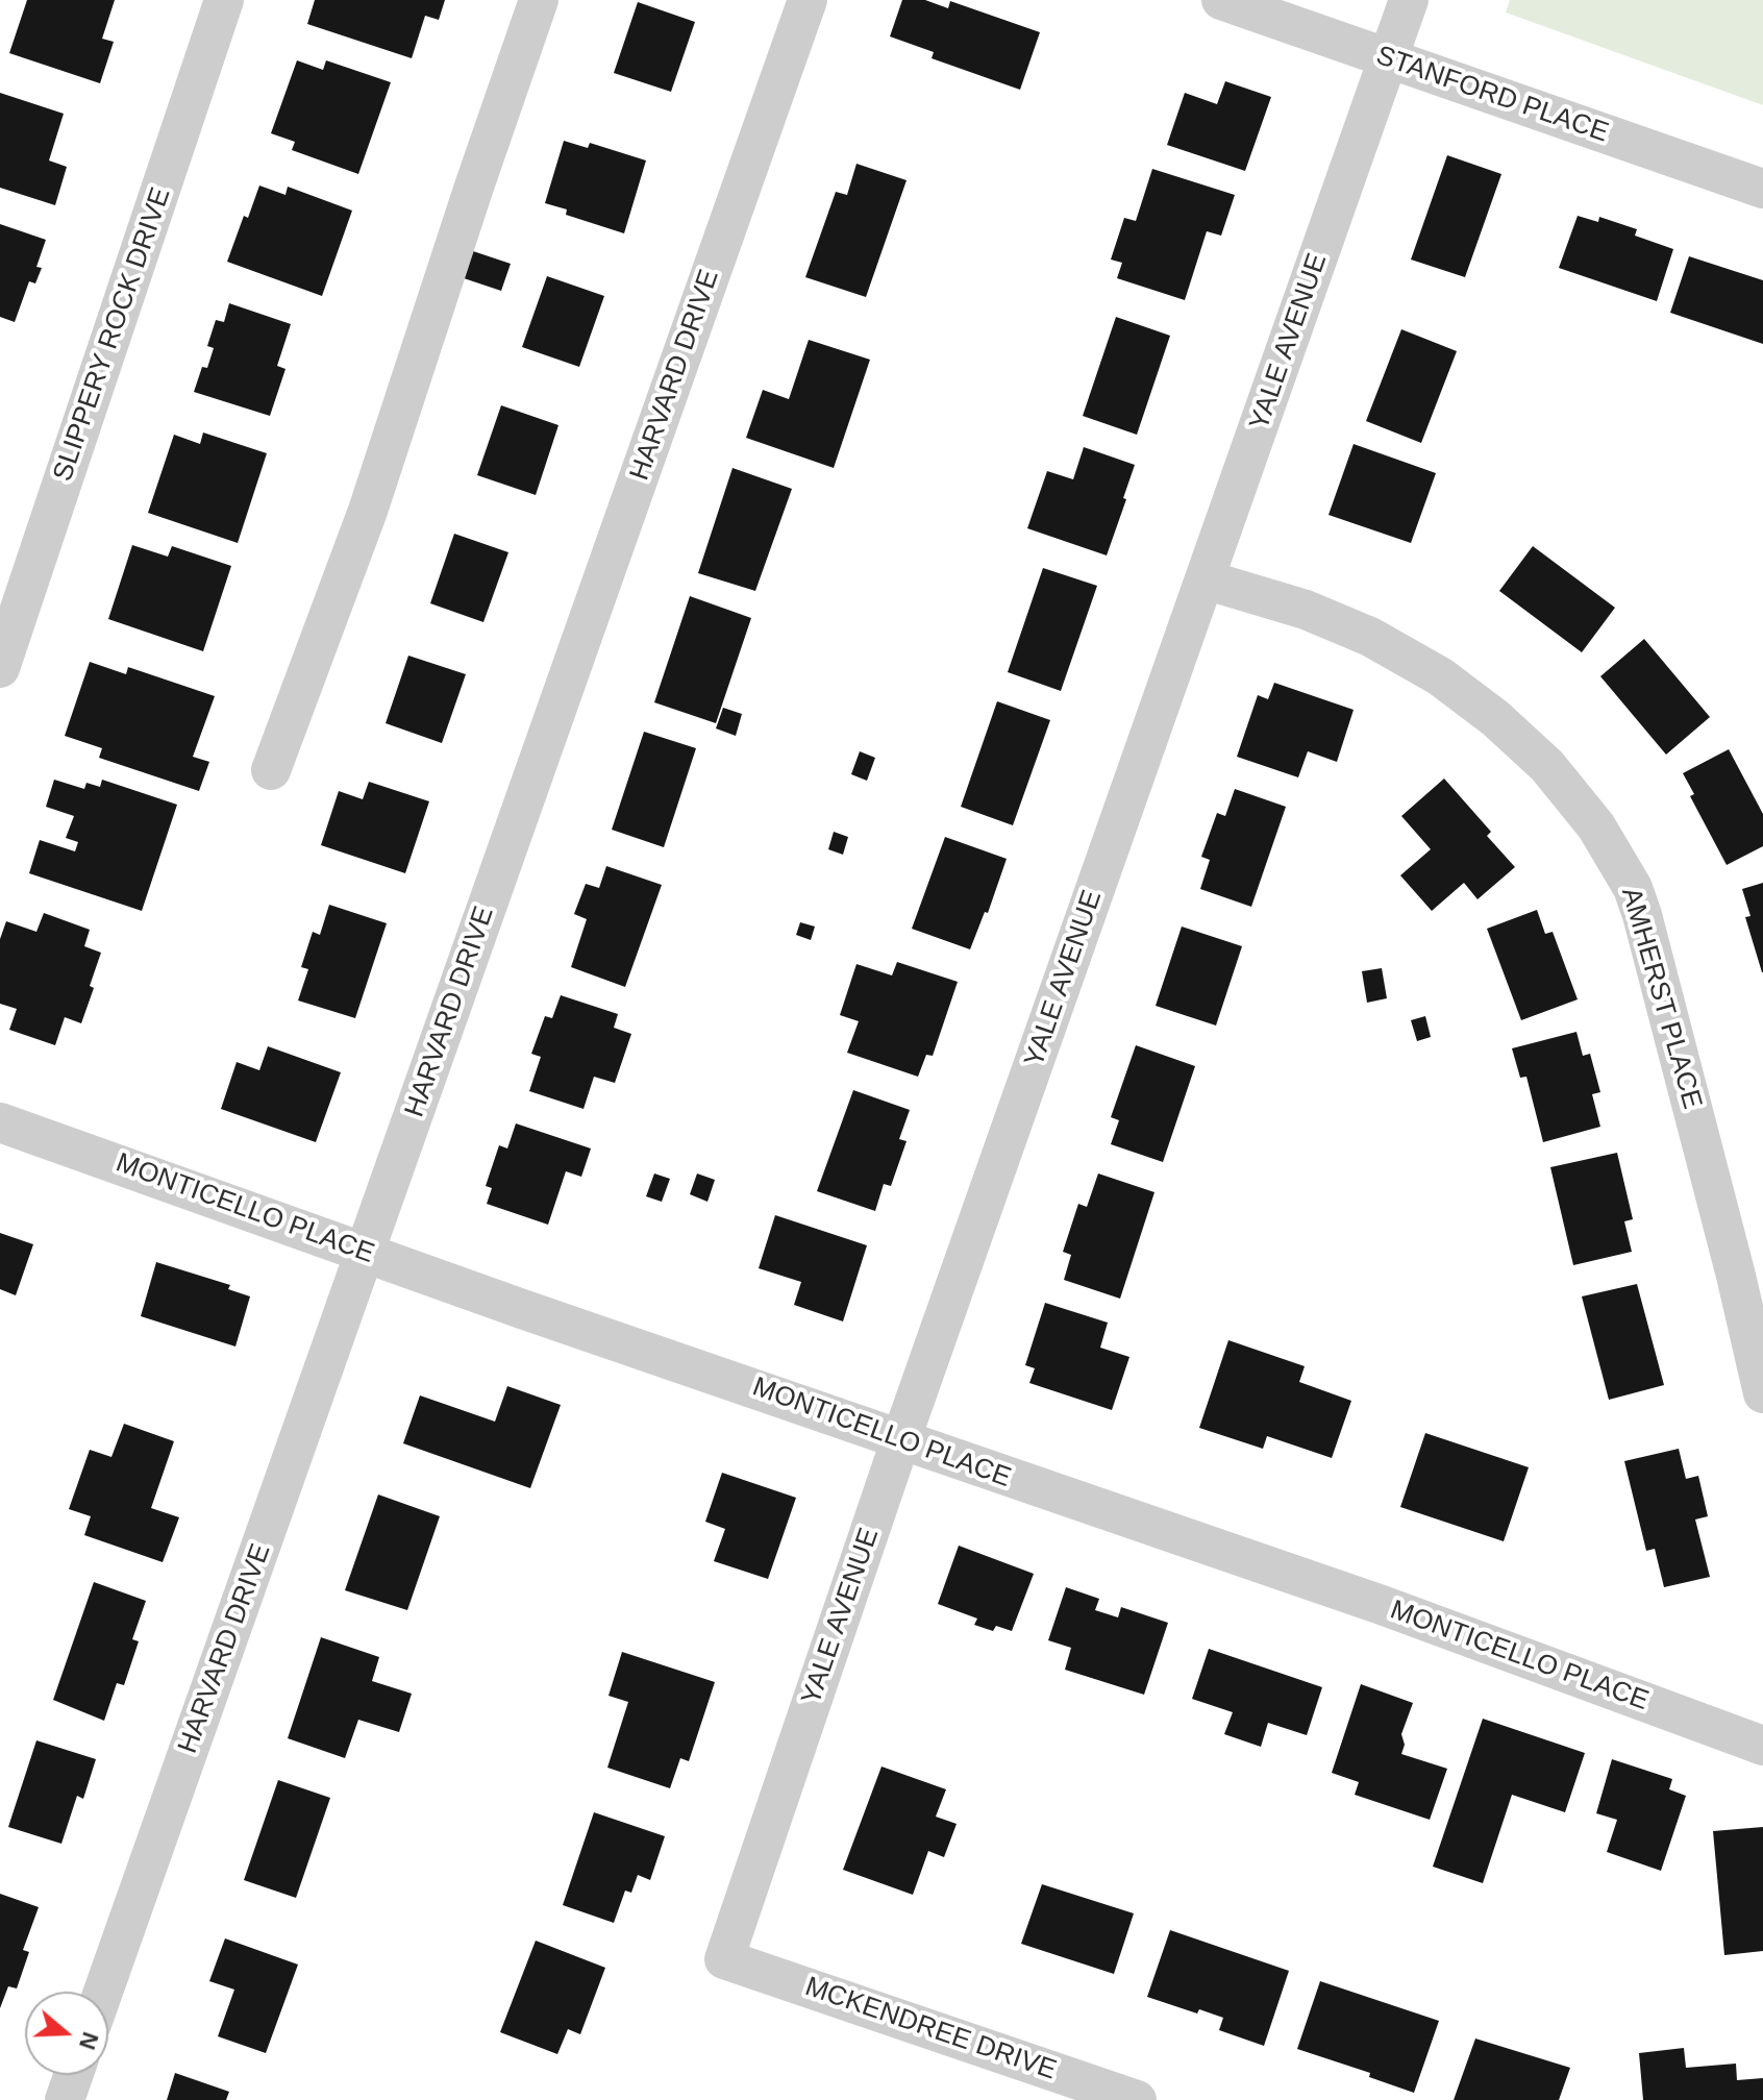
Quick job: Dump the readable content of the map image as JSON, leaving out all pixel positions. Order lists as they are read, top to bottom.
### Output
{
  "streets": {
    "street": [
      "STANFORD PLACE",
      "SLIPPERY ROCK DRIVE",
      "YALE AVENUE",
      "HARVARD DRIVE",
      "AMHERST PLACE",
      "MONTICELLO PLACE",
      "MCKENDREE DRIVE"
    ]
  },
  "crossings": [
    ["STANFORD PLACE", "YALE AVENUE"],
    ["YALE AVENUE", "AMHERST PLACE"],
    ["YALE AVENUE", "MONTICELLO PLACE"],
    ["YALE AVENUE", "MCKENDREE DRIVE"],
    ["HARVARD DRIVE", "MONTICELLO PLACE"]
  ],
  "north": "right"
}
